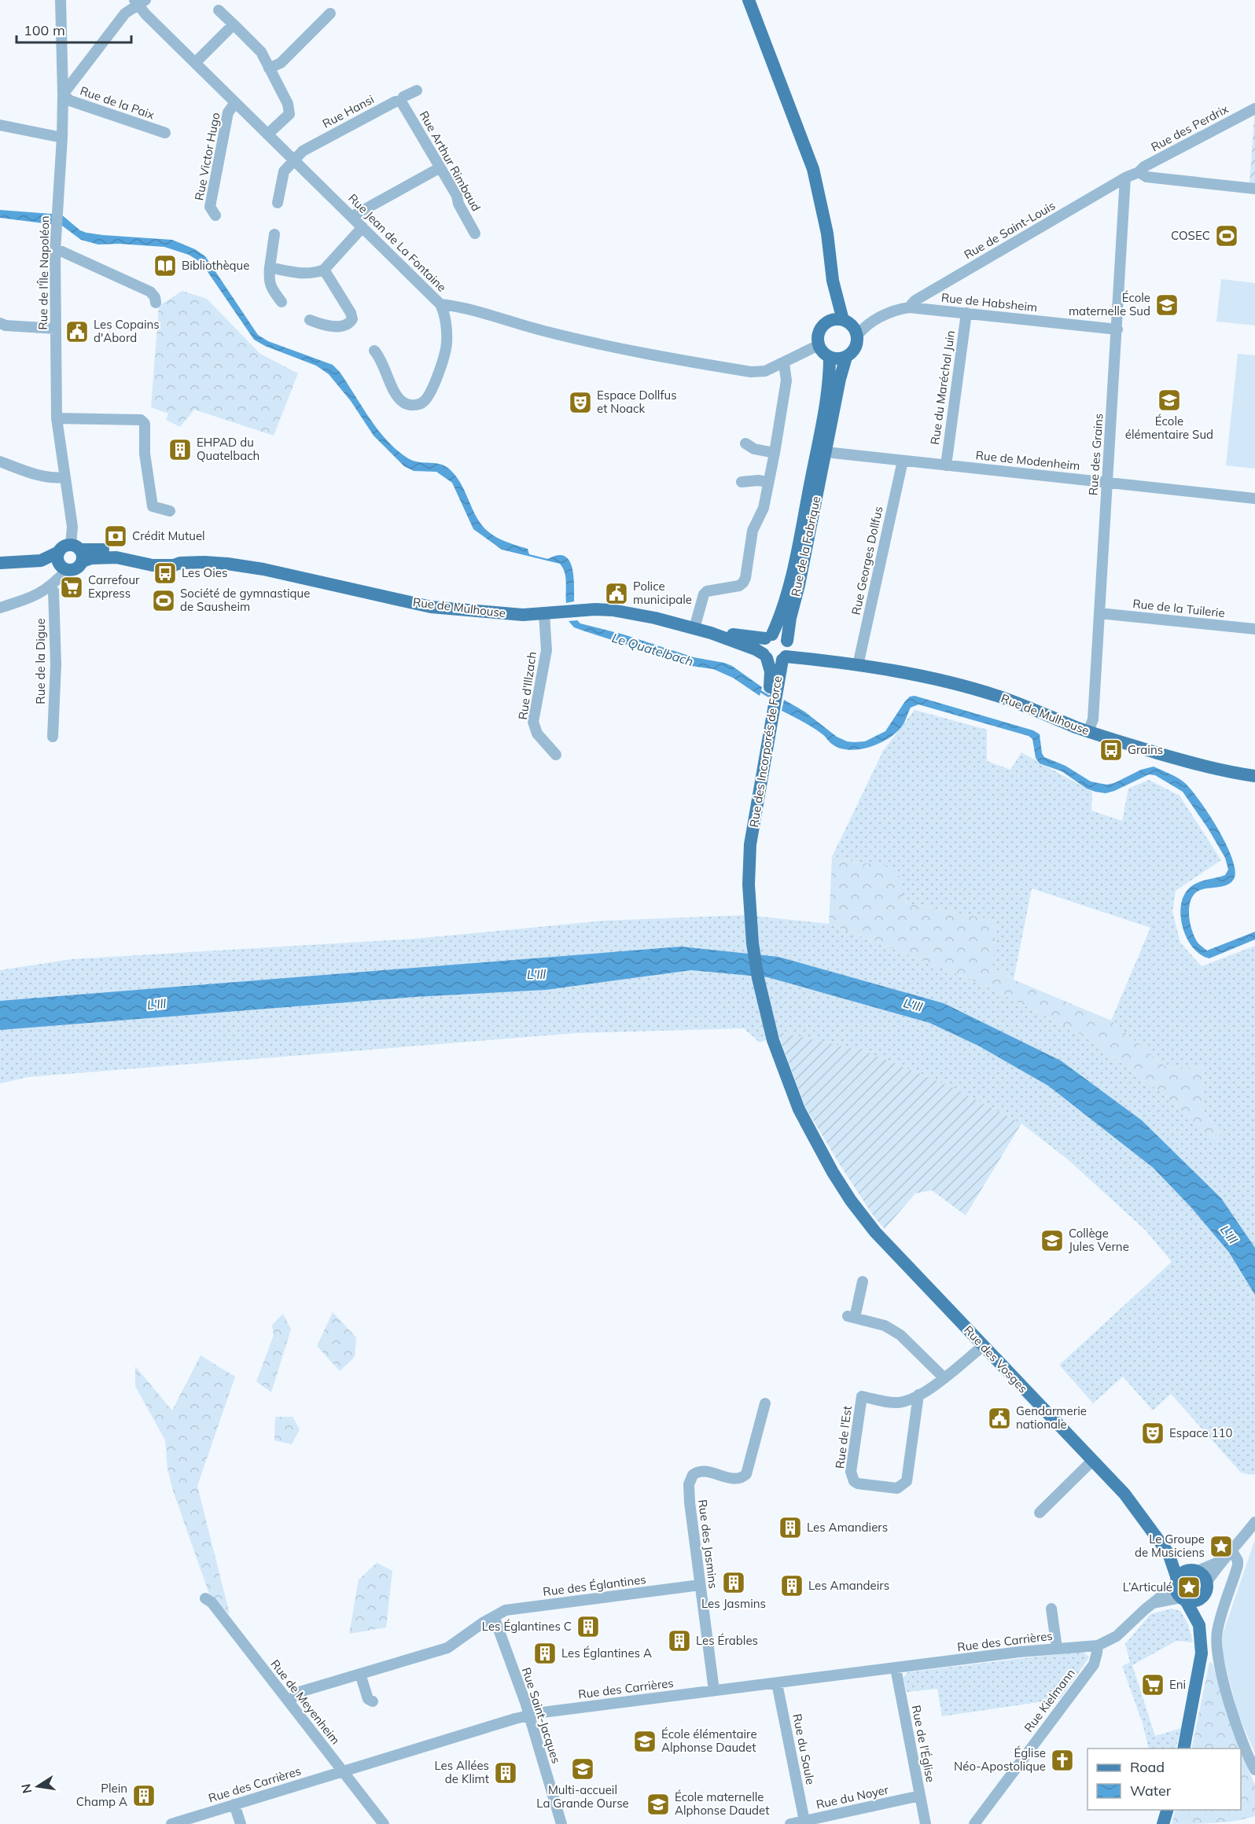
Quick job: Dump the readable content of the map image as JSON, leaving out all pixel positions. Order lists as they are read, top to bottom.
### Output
{
  "streets": {
    "main road": [
      "Rue de la Fabrique",
      "Rue de Mulhouse",
      "Rue des Incorporés de Force",
      "Rue des Vosges"
    ],
    "street": [
      "Rue de la Paix",
      "Rue Hansi",
      "Rue des Perdrix",
      "Rue Victor Hugo",
      "Rue Arthur Rimbaud",
      "Rue de Saint-Louis",
      "Rue Jean de La Fontaine",
      "Rue de l'Île Napoléon",
      "Rue de Habsheim",
      "Rue du Maréchal Juin",
      "Rue des Grains",
      "Rue de Modenheim",
      "Rue Georges Dollfus",
      "Rue de la Tuilerie",
      "Rue de la Digue",
      "Rue d'Illzach",
      "Rue de l'Est",
      "Rue des Jasmins",
      "Rue des Églantines",
      "Rue des Carrières",
      "Rue Kielmann",
      "Rue de Meyenheim",
      "Rue Saint-Jacques",
      "Rue de l'Église",
      "Rue du Saule",
      "Rue du Noyer"
    ]
  },
  "crossings": [
    ["Rue de la Paix", "Rue de l'Île Napoléon"],
    ["Rue Hansi", "Rue Arthur Rimbaud"],
    ["Rue Hansi", "Rue Jean de La Fontaine"],
    ["Rue des Perdrix", "Rue de Saint-Louis"],
    ["Rue des Perdrix", "Rue des Grains"],
    ["Rue Victor Hugo", "Rue Jean de La Fontaine"],
    ["Rue de Saint-Louis", "Rue de Habsheim"],
    ["Rue de Saint-Louis", "Rue des Grains"],
    ["Rue Jean de La Fontaine", "Rue de Habsheim"],
    ["Rue Jean de La Fontaine", "Rue de la Fabrique"],
    ["Rue de l'Île Napoléon", "Rue de Mulhouse"],
    ["Rue de Habsheim", "Rue du Maréchal Juin"],
    ["Rue de Habsheim", "Rue des Grains"],
    ["Rue de Habsheim", "Rue de la Fabrique"],
    ["Rue du Maréchal Juin", "Rue de Modenheim"],
    ["Rue des Grains", "Rue de Modenheim"],
    ["Rue des Grains", "Rue de Mulhouse"],
    ["Rue des Grains", "Rue de la Tuilerie"],
    ["Rue de Modenheim", "Rue de la Fabrique"],
    ["Rue de Modenheim", "Rue Georges Dollfus"],
    ["Rue de la Fabrique", "Rue de Mulhouse"],
    ["Rue de la Fabrique", "Rue des Incorporés de Force"],
    ["Rue Georges Dollfus", "Rue de Mulhouse"],
    ["Rue de Mulhouse", "Rue d'Illzach"],
    ["Rue de Mulhouse", "Rue des Incorporés de Force"],
    ["Rue des Incorporés de Force", "Rue des Vosges"],
    ["Rue des Vosges", "Rue de l'Est"],
    ["Rue des Jasmins", "Rue des Églantines"],
    ["Rue des Jasmins", "Rue des Carrières"],
    ["Rue des Églantines", "Rue de Meyenheim"],
    ["Rue des Églantines", "Rue Saint-Jacques"],
    ["Rue des Carrières", "Rue Kielmann"],
    ["Rue des Carrières", "Rue de Meyenheim"],
    ["Rue des Carrières", "Rue Saint-Jacques"],
    ["Rue des Carrières", "Rue de l'Église"],
    ["Rue des Carrières", "Rue du Saule"],
    ["Rue de l'Église", "Rue du Noyer"],
    ["Rue du Saule", "Rue du Noyer"]
  ],
  "water": ["Le Quatelbach", "L'Ill"],
  "places": {
    "sports": ["COSEC", "Société de gymnastique de Sausheim"],
    "library": ["Bibliothèque"],
    "school or university": [
      "École maternelle Sud",
      "École élémentaire Sud",
      "Collège Jules Verne",
      "École élémentaire Alphonse Daudet",
      "Multi-accueil La Grande Ourse",
      "École maternelle Alphonse Daudet"
    ],
    "public building": ["Les Copains d'Abord", "Police municipale", "Gendarmerie nationale"],
    "theatre": ["Espace Dollfus et Noack", "Espace 110"],
    "building": [
      "EHPAD du Quatelbach",
      "Les Amandiers",
      "Les Jasmins",
      "Les Amandeirs",
      "Les Églantines C",
      "Les Érables",
      "Les Églantines A",
      "Les Allées de Klimt",
      "Plein Champ A"
    ],
    "bank": ["Crédit Mutuel"],
    "bus stop": ["Les Oies", "Grains"],
    "supermarket": ["Carrefour Express", "Eni"],
    "place": ["Le Groupe de Musiciens", "L’Articulé"],
    "church": ["Église Néo-Apostolique"]
  },
  "legend": ["Road", "Water"],
  "scale_bar": "100 m",
  "north": "left"
}
